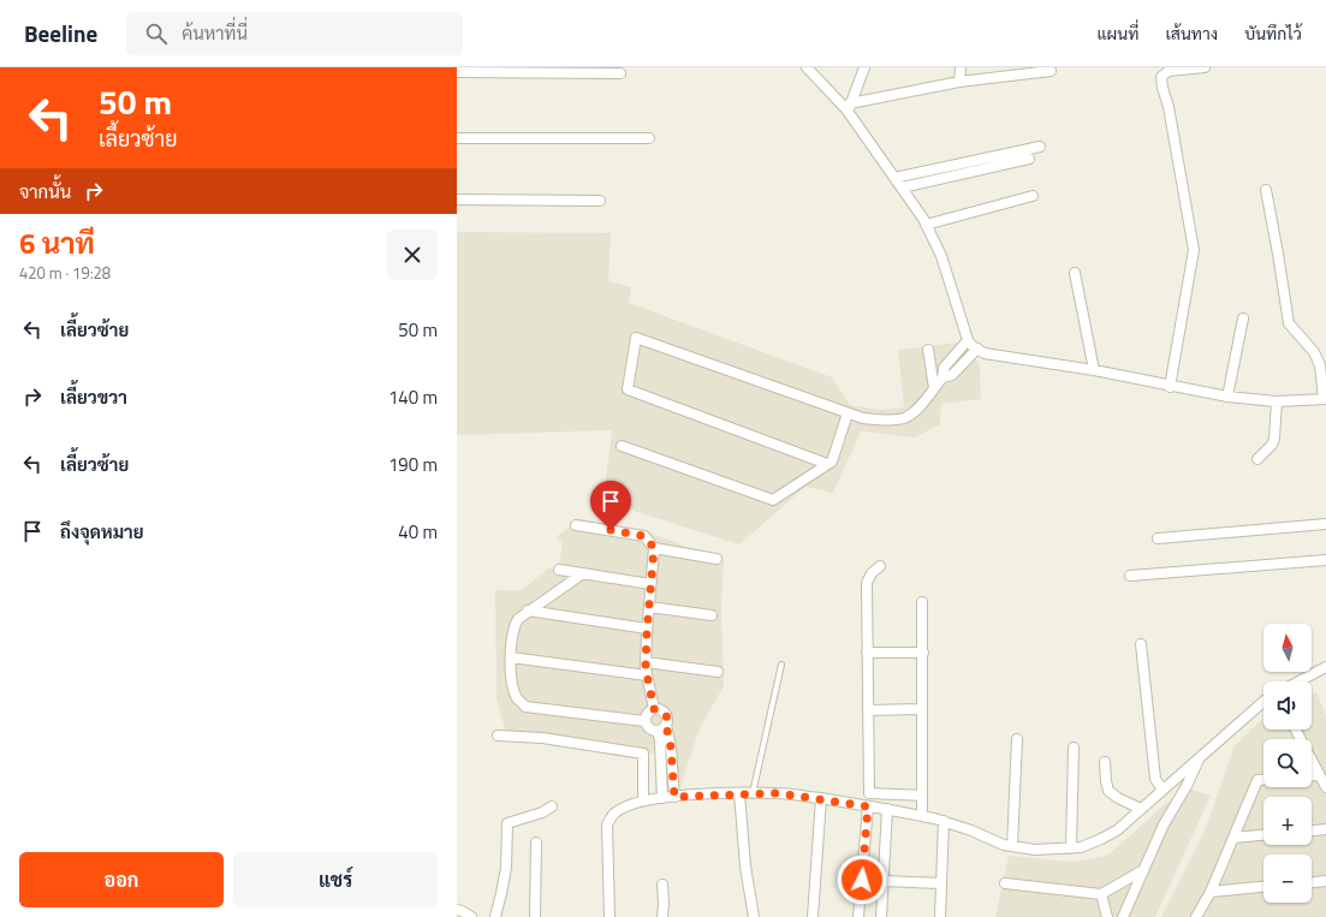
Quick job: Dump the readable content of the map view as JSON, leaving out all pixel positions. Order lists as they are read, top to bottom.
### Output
{
  "north": "top",
  "page": {
    "header": "Beeline",
    "search": "ค้นหาที่นี่",
    "nav": ["แผนที่", "เส้นทาง", "บันทึกไว้"],
    "turn": ["50 m", "เลี้ยวซ้าย"],
    "then": "จากนั้น",
    "heading": ["6 นาที", "420 m · 19:28"],
    "list": [
      {
        "name": "เลี้ยวซ้าย",
        "value": "50 m"
      },
      {
        "name": "เลี้ยวขวา",
        "value": "140 m"
      },
      {
        "name": "เลี้ยวซ้าย",
        "value": "190 m"
      },
      {
        "name": "ถึงจุดหมาย",
        "value": "40 m"
      }
    ],
    "map_buttons": ["+", "−"],
    "buttons": ["ออก", "แชร์"]
  }
}
